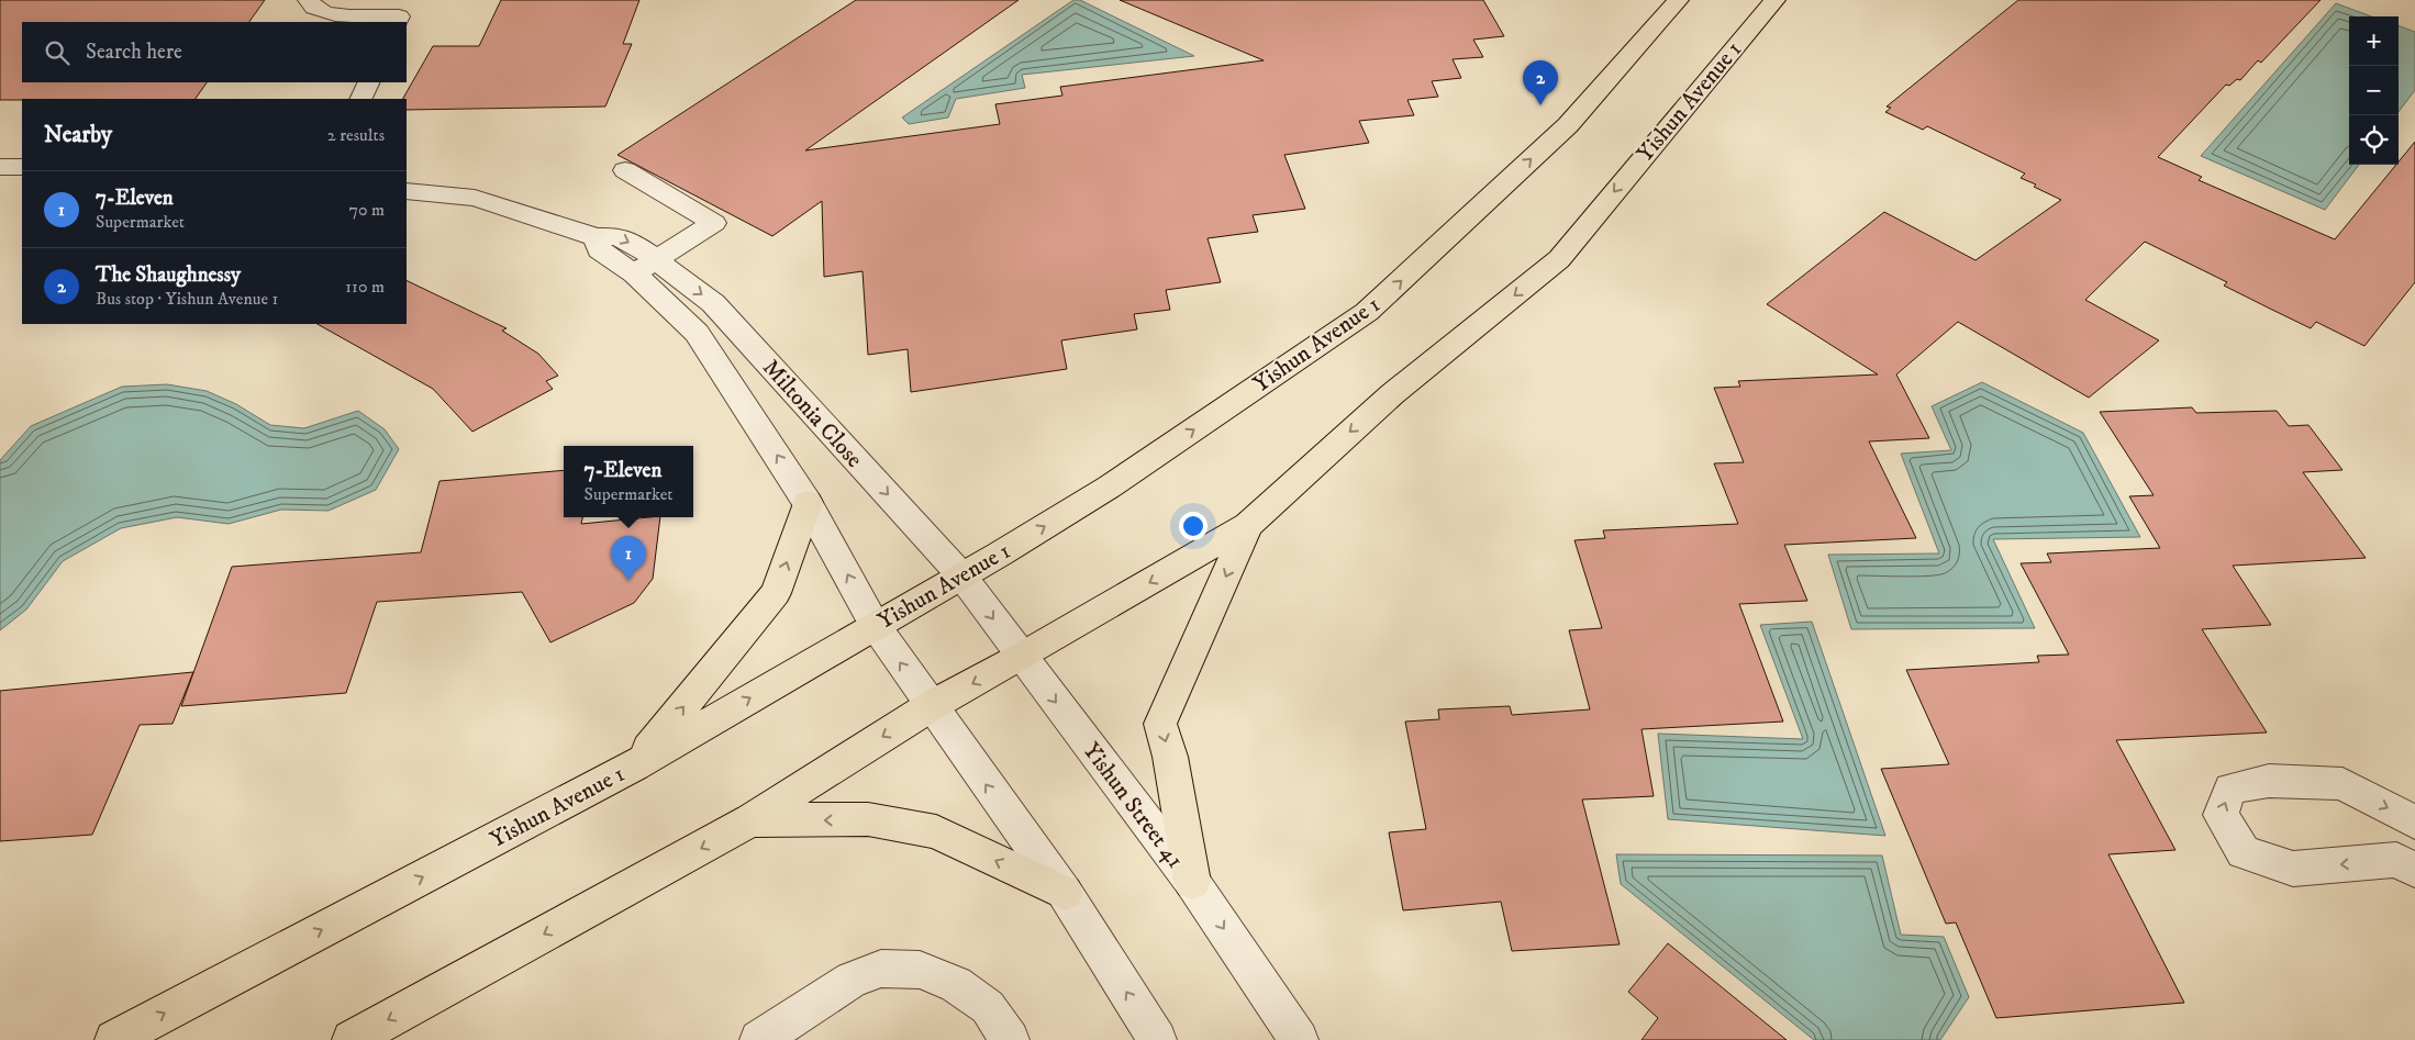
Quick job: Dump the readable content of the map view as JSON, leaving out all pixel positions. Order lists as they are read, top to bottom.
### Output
{
  "streets": {
    "main road": ["Yishun Avenue 1"],
    "street": ["Miltonia Close", "Yishun Street 41"]
  },
  "crossings": [
    ["Yishun Avenue 1", "Miltonia Close"],
    ["Yishun Avenue 1", "Yishun Street 41"],
    ["Miltonia Close", "Yishun Street 41"]
  ],
  "page": {
    "map_buttons": ["+", "−"],
    "search": "Search here",
    "pins": ["2", "1"],
    "heading": ["Nearby", "2 results"],
    "list": [
      {
        "mark": "1",
        "name": "7-Eleven",
        "note": "Supermarket",
        "value": "70 m"
      },
      {
        "mark": "2",
        "name": "The Shaughnessy",
        "note": "Bus stop · Yishun Avenue 1",
        "value": "110 m"
      }
    ],
    "popup": ["7-Eleven", "Supermarket"]
  }
}
